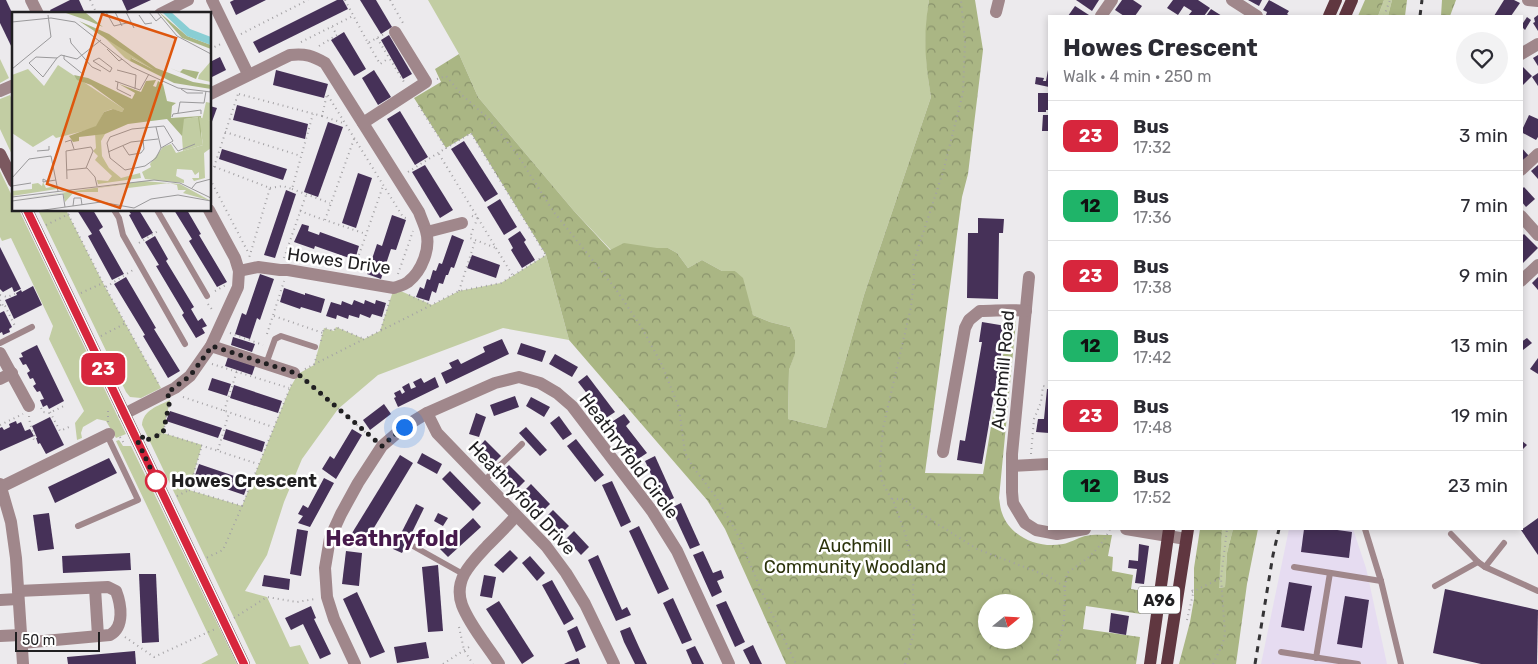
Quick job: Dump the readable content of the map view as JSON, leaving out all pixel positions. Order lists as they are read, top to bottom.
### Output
{
  "streets": {
    "main road": ["A96"],
    "street": [
      "Howes Drive",
      "Auchmill Road",
      "Heathryfold Circle",
      "Heathryfold Drive"
    ]
  },
  "crossings": [
    ["Heathryfold Circle", "Heathryfold Drive"]
  ],
  "districts": ["Heathryfold"],
  "parks": ["Auchmill Community Woodland"],
  "places": ["Howes Crescent"],
  "lines": ["bus line 23"],
  "scale_bar": "50 m",
  "north": "right",
  "page": {
    "on_map": "23",
    "heading": ["Howes Crescent", "Walk · 4 min · 250 m"],
    "list": [
      {
        "mark": "23",
        "name": "Bus",
        "note": "17:32",
        "value": "3 min"
      },
      {
        "mark": "12",
        "name": "Bus",
        "note": "17:36",
        "value": "7 min"
      },
      {
        "mark": "23",
        "name": "Bus",
        "note": "17:38",
        "value": "9 min"
      },
      {
        "mark": "12",
        "name": "Bus",
        "note": "17:42",
        "value": "13 min"
      },
      {
        "mark": "23",
        "name": "Bus",
        "note": "17:48",
        "value": "19 min"
      },
      {
        "mark": "12",
        "name": "Bus",
        "note": "17:52",
        "value": "23 min"
      }
    ],
    "scale": "50 m"
  }
}
